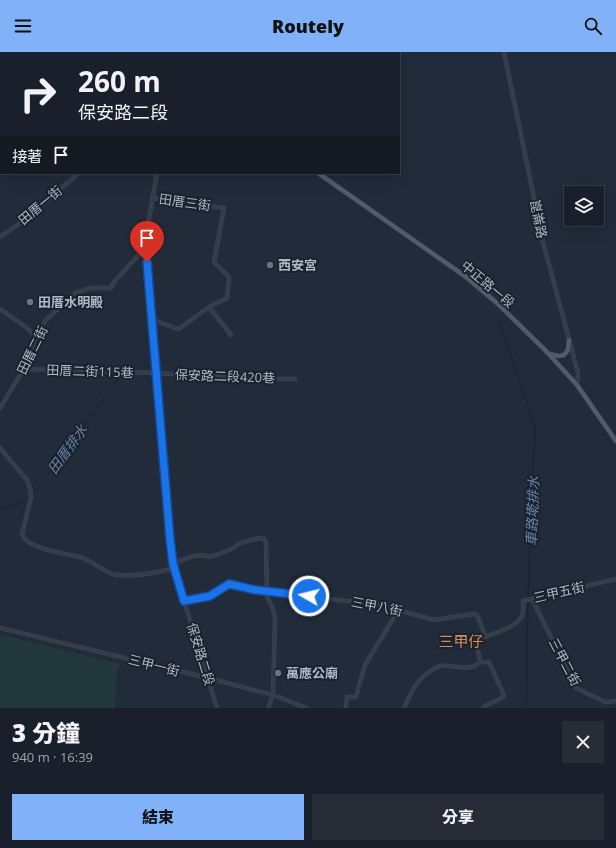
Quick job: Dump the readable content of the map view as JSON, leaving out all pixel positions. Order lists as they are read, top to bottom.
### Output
{
  "streets": {
    "main road": ["中正路一段"],
    "street": [
      "田厝三街",
      "田厝一街",
      "崑崙路",
      "田厝二街",
      "田厝二街115巷",
      "保安路二段420巷",
      "三甲五街",
      "三甲八街",
      "保安路二段",
      "三甲二街",
      "三甲一街"
    ]
  },
  "crossings": [
    ["田厝三街", "保安路二段"],
    ["崑崙路", "中正路一段"],
    ["田厝二街", "田厝二街115巷"],
    ["田厝二街", "保安路二段"],
    ["田厝二街115巷", "保安路二段420巷"],
    ["田厝二街115巷", "保安路二段"],
    ["保安路二段420巷", "保安路二段"],
    ["三甲五街", "三甲八街"],
    ["三甲五街", "三甲二街"],
    ["三甲八街", "保安路二段"],
    ["保安路二段", "三甲一街"]
  ],
  "districts": ["三甲仔"],
  "water": ["田厝排水", "車路墘排水"],
  "places": ["西安宮", "田厝水明殿", "萬應公廟"],
  "page": {
    "header": "Routely",
    "turn": ["260 m", "保安路二段"],
    "then": "接著",
    "heading": ["3 分鐘", "940 m · 16:39"],
    "buttons": ["結束", "分享"]
  }
}
